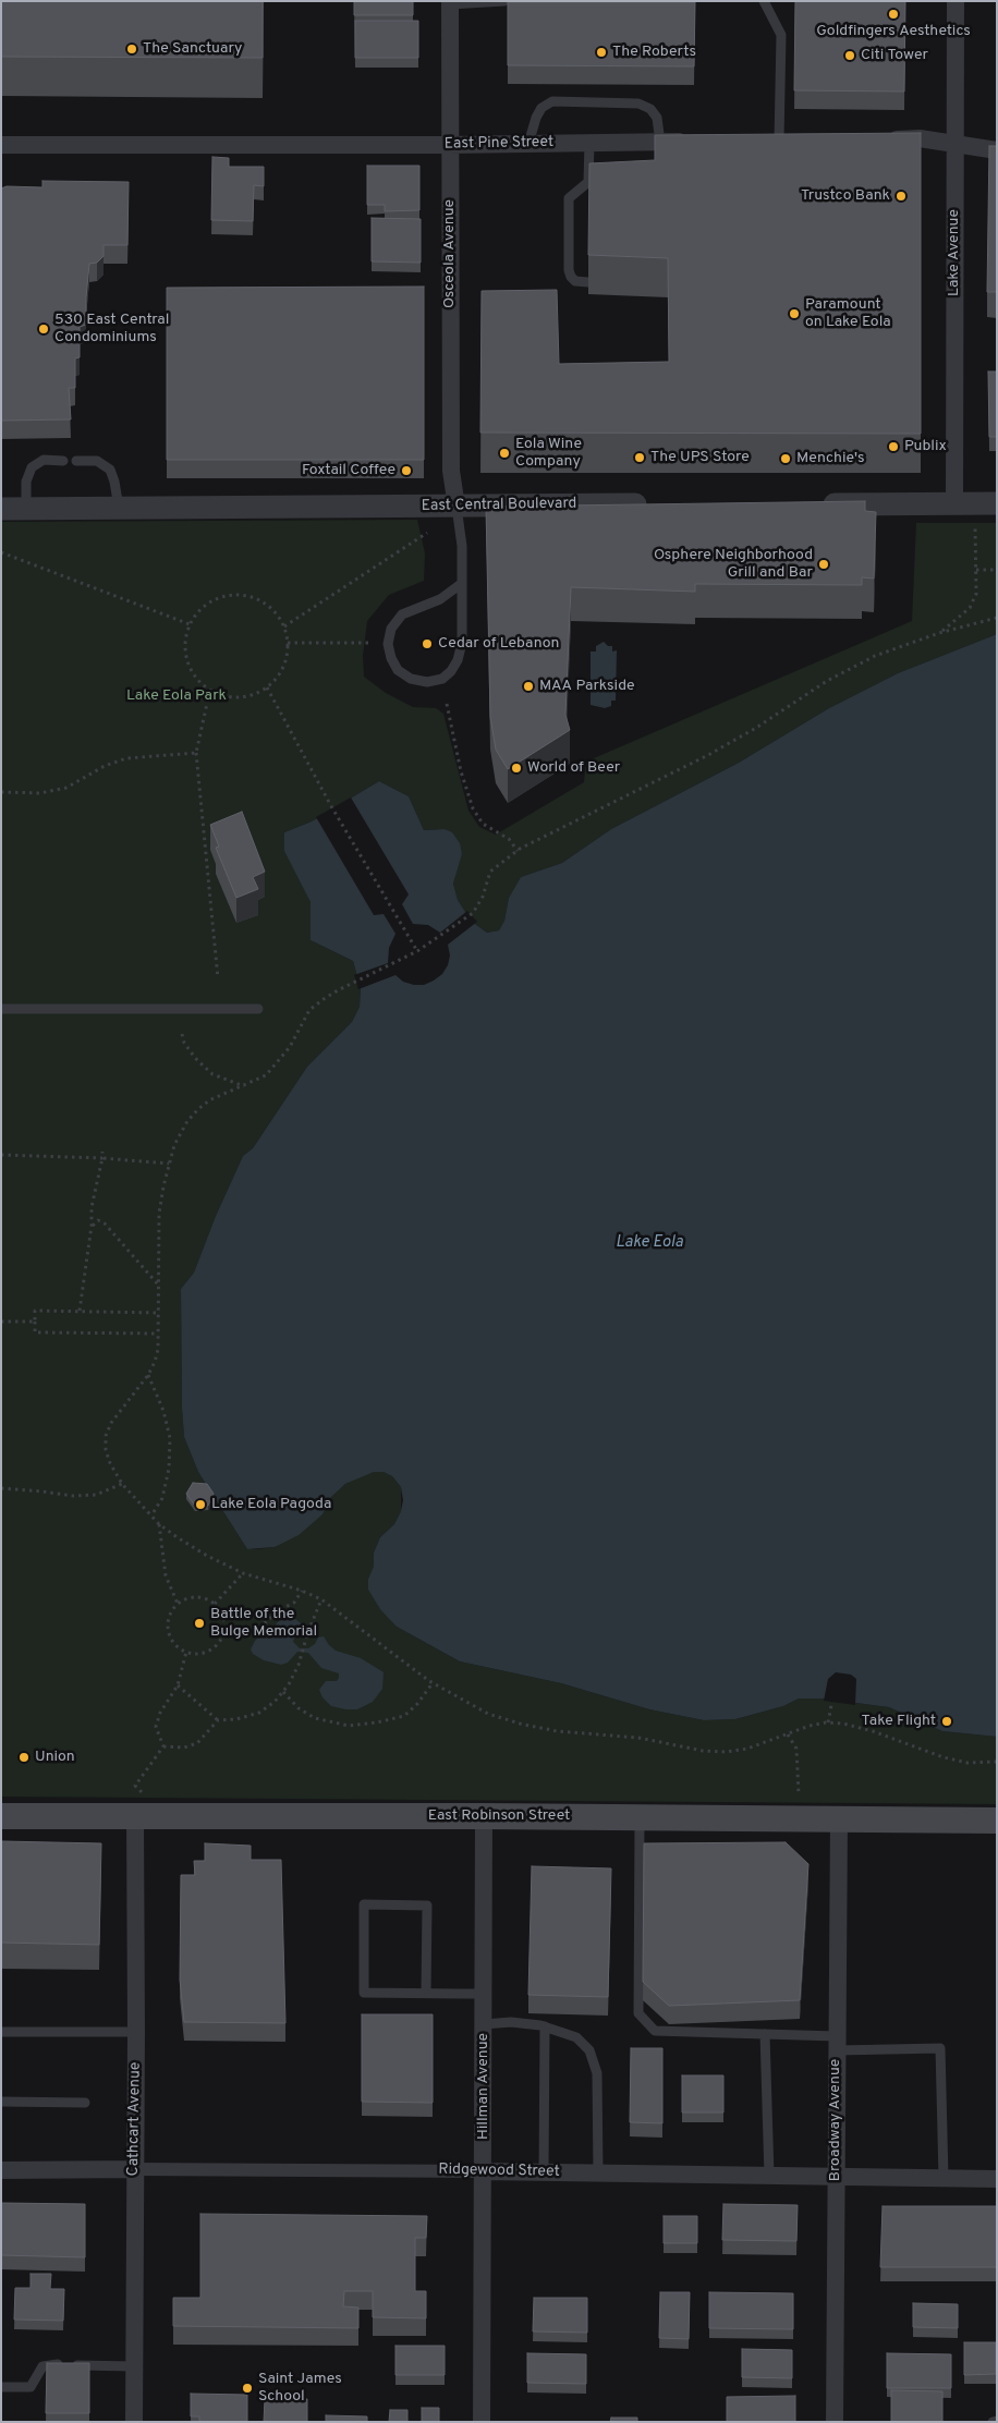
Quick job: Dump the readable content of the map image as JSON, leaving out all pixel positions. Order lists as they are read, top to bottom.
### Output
{
  "streets": {
    "main road": ["East Robinson Street"],
    "street": [
      "East Pine Street",
      "Lake Avenue",
      "Osceola Avenue",
      "East Central Boulevard",
      "Hillman Avenue",
      "Cathcart Avenue",
      "Broadway Avenue",
      "Ridgewood Street"
    ]
  },
  "crossings": [
    ["East Pine Street", "Osceola Avenue"],
    ["Osceola Avenue", "East Central Boulevard"],
    ["East Robinson Street", "Hillman Avenue"],
    ["East Robinson Street", "Cathcart Avenue"],
    ["East Robinson Street", "Broadway Avenue"],
    ["Hillman Avenue", "Ridgewood Street"],
    ["Cathcart Avenue", "Ridgewood Street"],
    ["Broadway Avenue", "Ridgewood Street"]
  ],
  "water": ["Lake Eola"],
  "parks": ["Lake Eola Park"],
  "places": [
    "Goldfingers Aesthetics",
    "The Sanctuary",
    "The Roberts",
    "Citi Tower",
    "Trustco Bank",
    "Paramount on Lake Eola",
    "530 East Central Condominiums",
    "Publix",
    "Eola Wine Company",
    "The UPS Store",
    "Menchie's",
    "Foxtail Coffee",
    "Osphere Neighborhood Grill and Bar",
    "Cedar of Lebanon",
    "MAA Parkside",
    "World of Beer",
    "Lake Eola Pagoda",
    "Battle of the Bulge Memorial",
    "Take Flight",
    "Union",
    "Saint James School"
  ]
}
